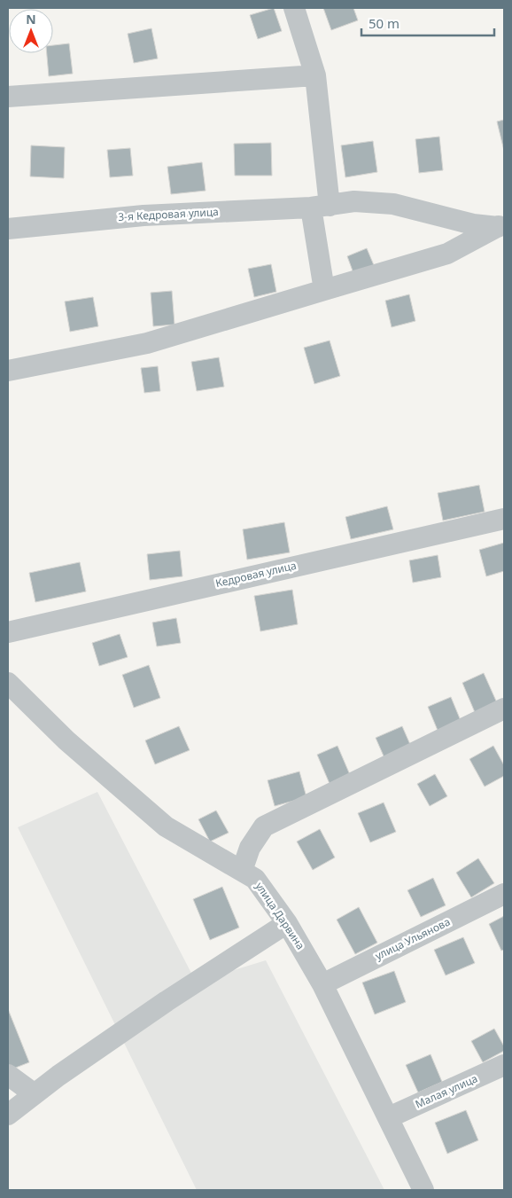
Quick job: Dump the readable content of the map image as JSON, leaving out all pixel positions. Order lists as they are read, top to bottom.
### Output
{
  "streets": {
    "street": [
      "3-я Кедровая улица",
      "Кедровая улица",
      "улица Дарвина",
      "улица Ульянова",
      "Малая улица"
    ]
  },
  "crossings": [
    ["улица Дарвина", "улица Ульянова"],
    ["улица Дарвина", "Малая улица"]
  ],
  "scale_bar": "50 m",
  "north": "top"
}
